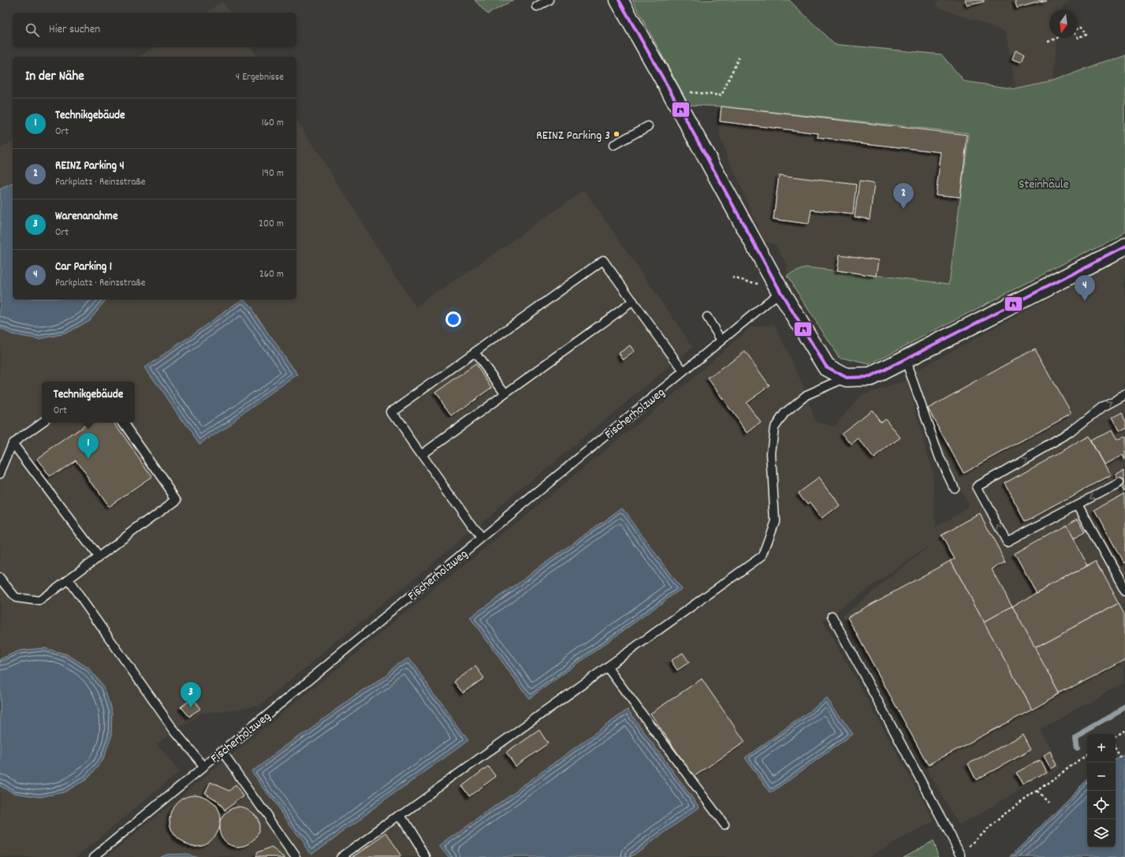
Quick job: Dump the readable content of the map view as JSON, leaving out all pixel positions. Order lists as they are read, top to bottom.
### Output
{
  "streets": {
    "lane": ["Fischerholzweg"]
  },
  "parks": ["Steinhäule"],
  "places": ["REINZ Parking 3"],
  "lines": ["transit line 89"],
  "north": "bottom",
  "page": {
    "search": "Hier suchen",
    "heading": ["In der Nähe", "4 Ergebnisse"],
    "list": [
      {
        "mark": "1",
        "name": "Technikgebäude",
        "note": "Ort",
        "value": "160 m"
      },
      {
        "mark": "2",
        "name": "REINZ Parking 4",
        "note": "Parkplatz · Reinzstraße",
        "value": "190 m"
      },
      {
        "mark": "3",
        "name": "Warenanahme",
        "note": "Ort",
        "value": "200 m"
      },
      {
        "mark": "4",
        "name": "Car Parking 1",
        "note": "Parkplatz · Reinzstraße",
        "value": "260 m"
      }
    ],
    "pins": [
      "2",
      "4",
      "1",
      "3"
    ],
    "popup": ["Technikgebäude", "Ort"],
    "map_buttons": ["+", "−"]
  }
}
